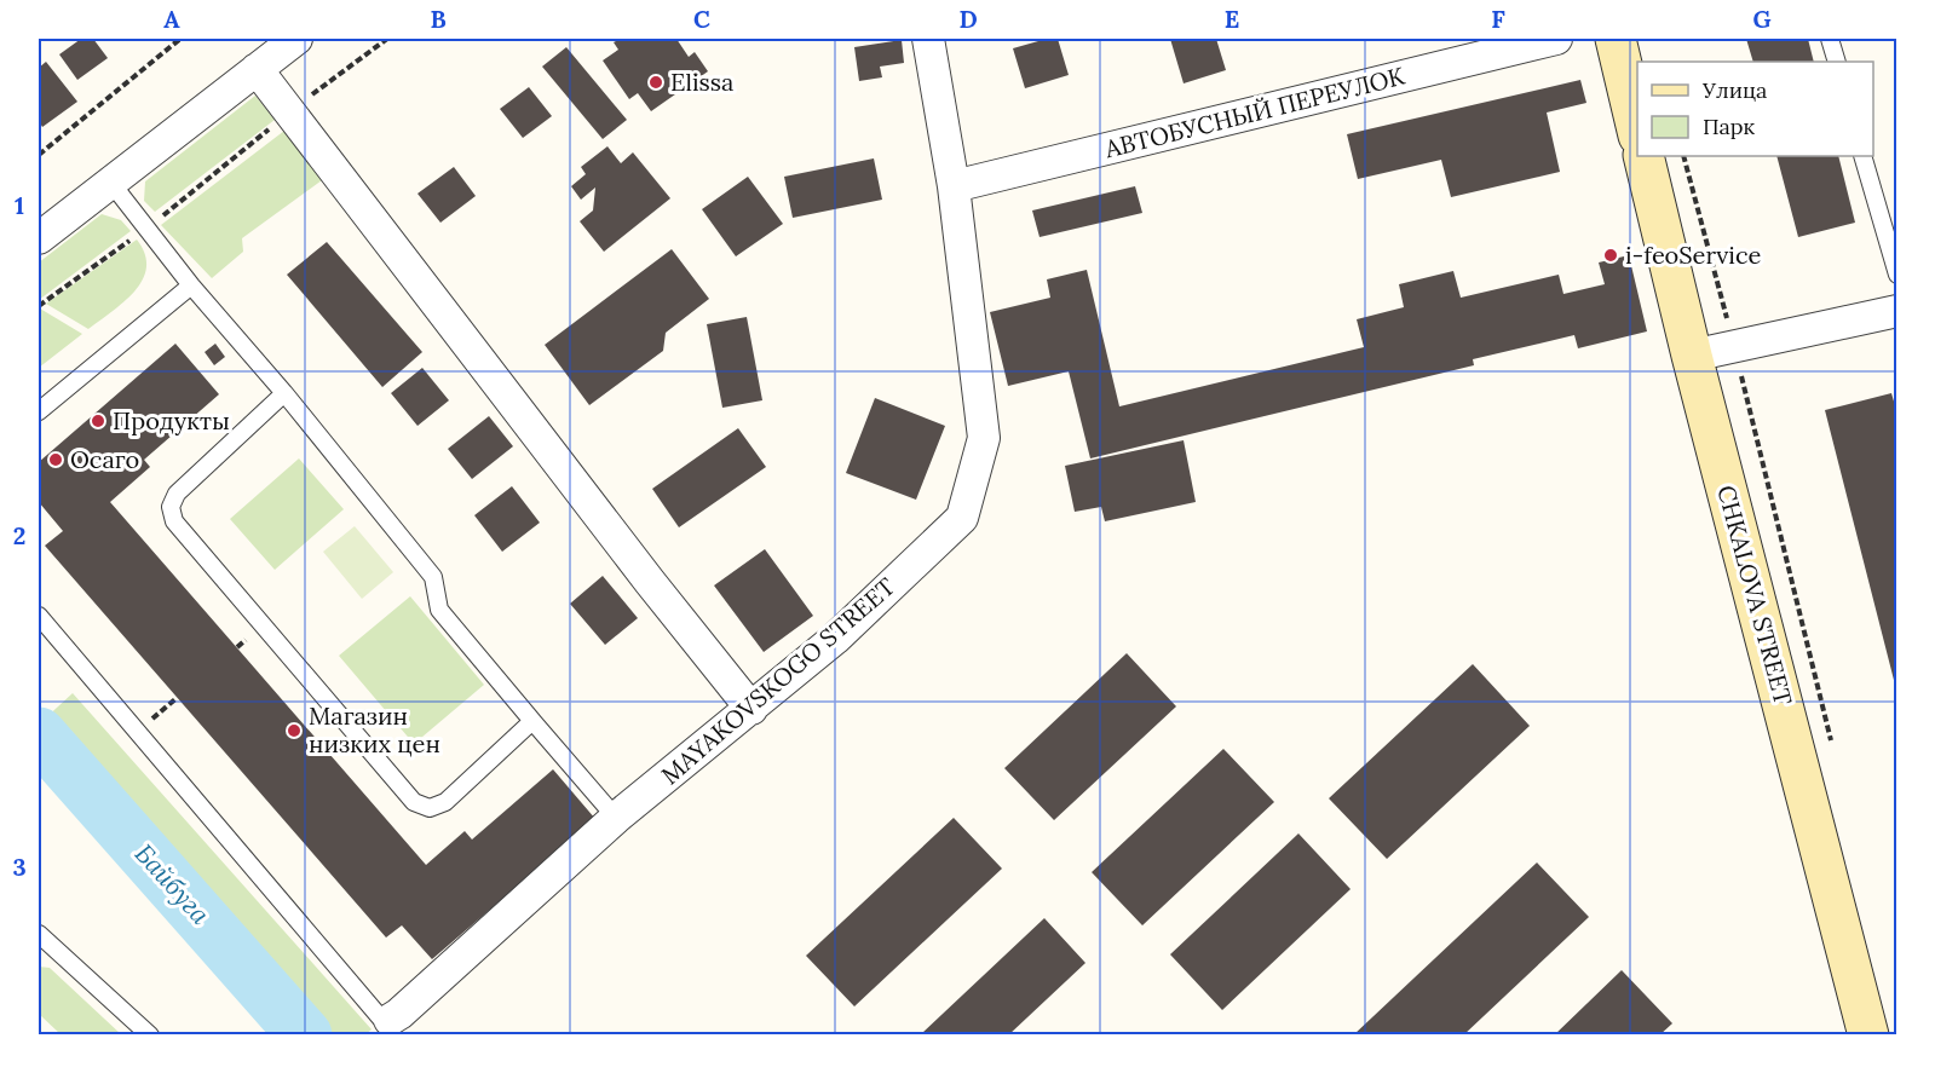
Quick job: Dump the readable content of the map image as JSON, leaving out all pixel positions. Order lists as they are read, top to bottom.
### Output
{
  "streets": {
    "main road": ["CHKALOVA STREET"],
    "street": ["АВТОБУСНЫЙ ПЕРЕУЛОК", "MAYAKOVSKOGO STREET"]
  },
  "crossings": [
    ["АВТОБУСНЫЙ ПЕРЕУЛОК", "MAYAKOVSKOGO STREET"]
  ],
  "water": ["Байбуга"],
  "places": [
    "Elissa",
    "i-feoService",
    "Продукты",
    "Осаго",
    "Магазин низких цен"
  ],
  "legend": ["Улица", "Парк"],
  "grid": {
    "columns": [
      "A",
      "B",
      "C",
      "D",
      "E",
      "F",
      "G"
    ],
    "rows": ["1", "2", "3"]
  }
}
